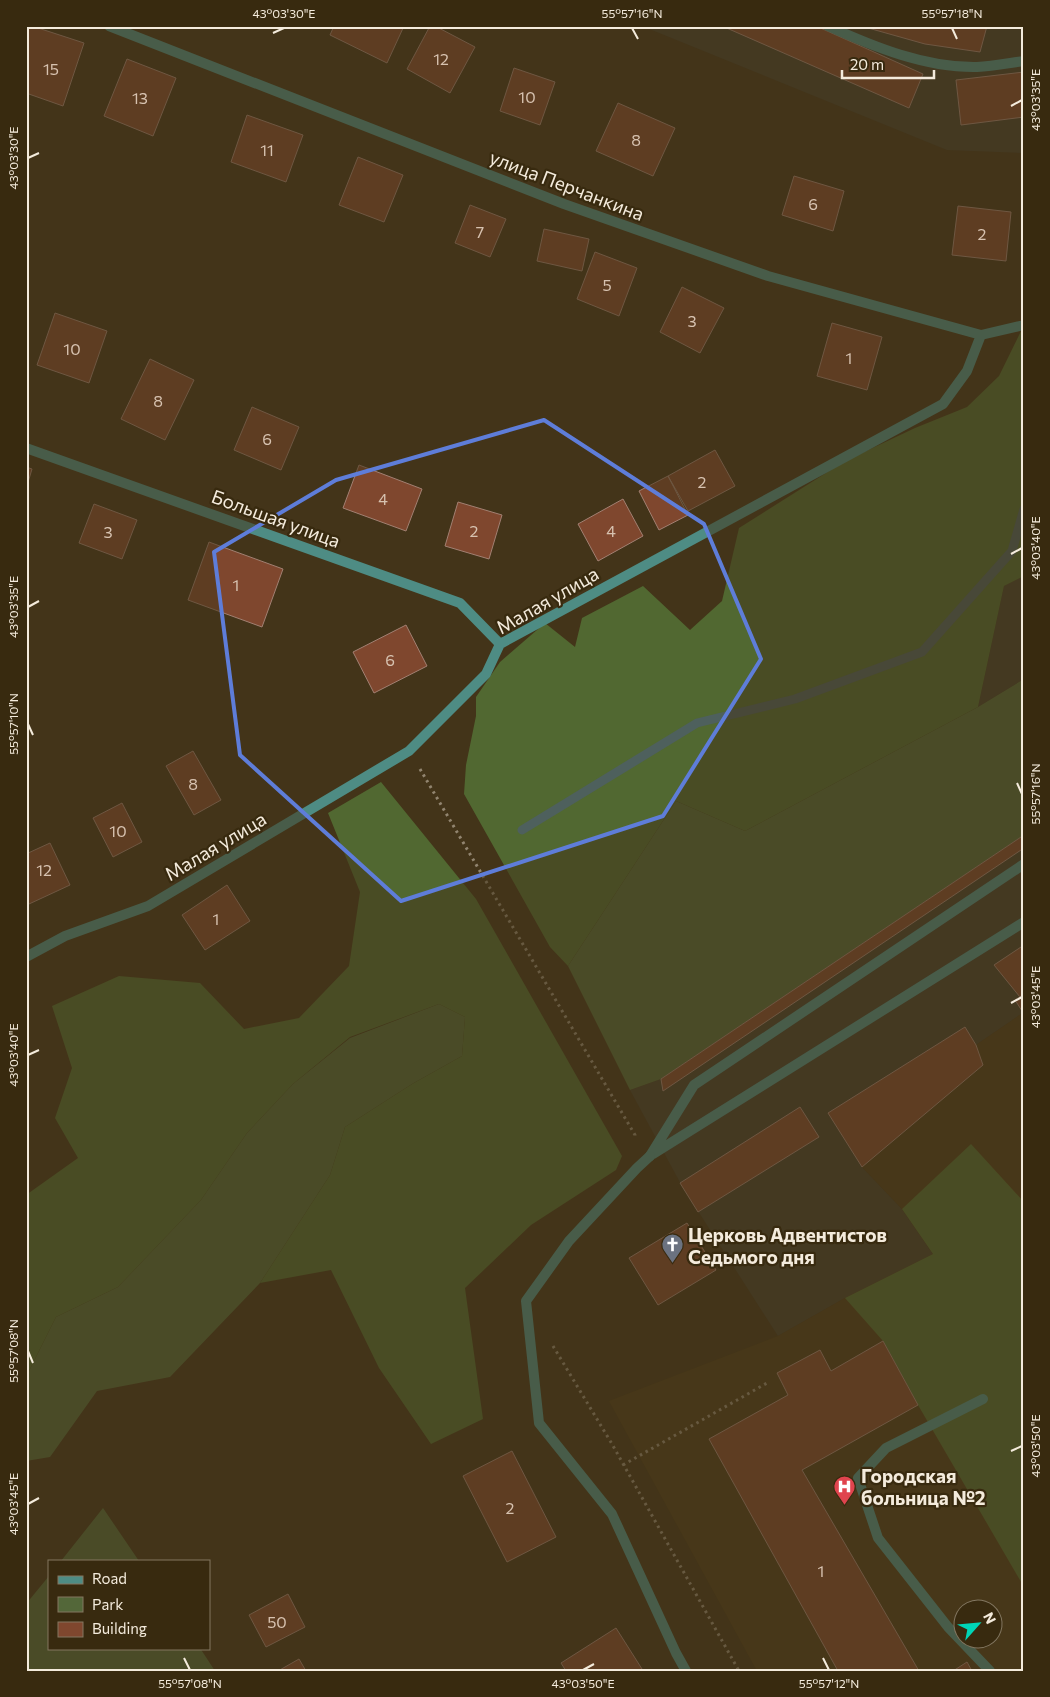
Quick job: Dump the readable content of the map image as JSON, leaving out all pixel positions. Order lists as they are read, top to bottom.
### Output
{
  "streets": {
    "street": ["улица Перчанкина", "Большая улица", "Малая улица"]
  },
  "crossings": [
    ["улица Перчанкина", "Малая улица"],
    ["Большая улица", "Малая улица"]
  ],
  "places": {
    "church": ["Церковь Адвентистов Седьмого дня"],
    "hospital": ["Городская больница №2"]
  },
  "house_numbers": [
    "12",
    "15",
    "10",
    "13",
    "8",
    "11",
    "6",
    "7",
    "2",
    "5",
    "3",
    "10",
    "1",
    "8",
    "6",
    "2",
    "4",
    "2",
    "4",
    "3",
    "1",
    "6",
    "8",
    "10",
    "12",
    "1",
    "2",
    "1",
    "50"
  ],
  "legend": ["Road", "Park", "Building"],
  "scale_bar": "20 m",
  "north": "top right",
  "coordinates": [
    "43°03'30\"E",
    "55°57'16\"N",
    "55°57'18\"N",
    "43°03'35\"E",
    "43°03'40\"E",
    "55°57'10\"N",
    "43°03'45\"E",
    "55°57'08\"N",
    "43°03'50\"E",
    "55°57'12\"N"
  ]
}
